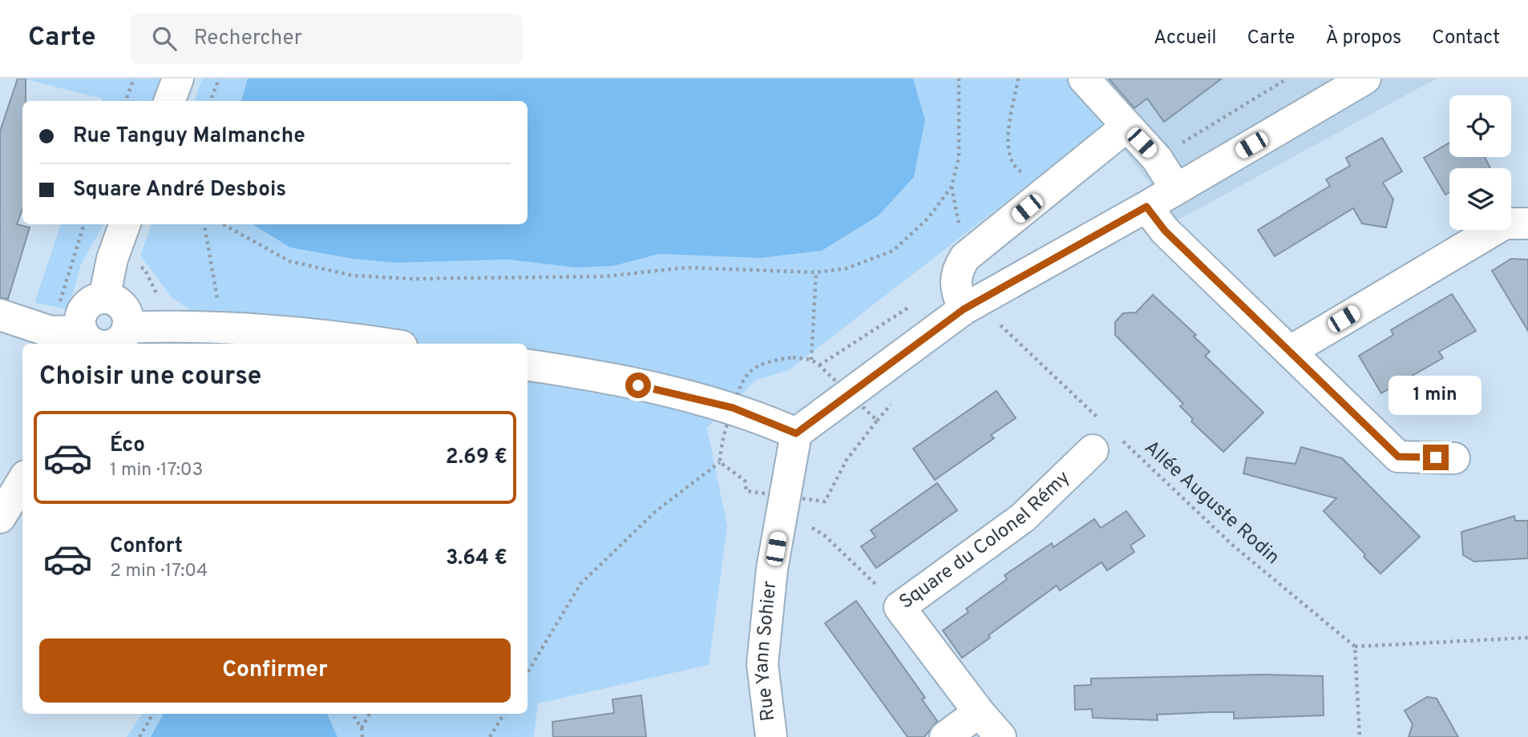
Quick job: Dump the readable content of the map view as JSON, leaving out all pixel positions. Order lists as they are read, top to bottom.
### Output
{
  "streets": {
    "street": ["Square du Colonel Rémy", "Rue Yann Sohier"],
    "path": ["Allée Auguste Rodin"]
  },
  "page": {
    "header": "Carte",
    "search": "Rechercher",
    "nav": [
      "Accueil",
      "Carte",
      "À propos",
      "Contact"
    ],
    "banner": ["Rue Tanguy Malmanche", "Square André Desbois"],
    "heading": "Choisir une course",
    "bubble": "1 min",
    "list": [
      {
        "name": "Éco",
        "note": "1 min · 17:03",
        "value": "2.69 €"
      },
      {
        "name": "Confort",
        "note": "2 min · 17:04",
        "value": "3.64 €"
      }
    ],
    "buttons": "Confirmer"
  }
}
